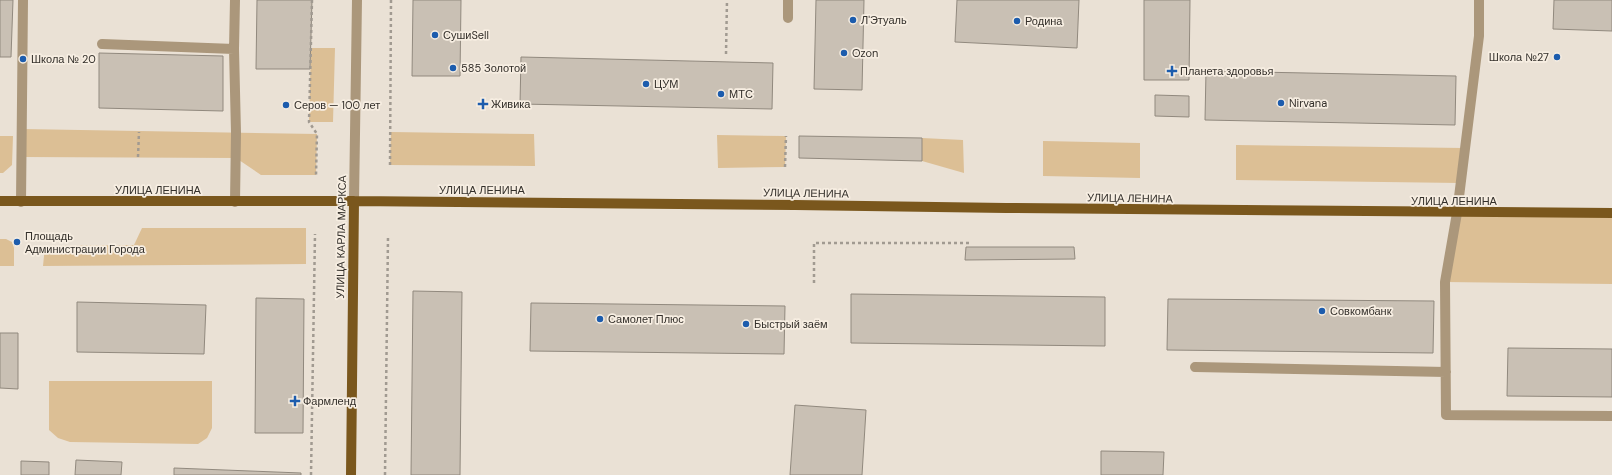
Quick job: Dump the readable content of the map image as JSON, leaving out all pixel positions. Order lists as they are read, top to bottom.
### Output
{
  "streets": {
    "main road": ["УЛИЦА ЛЕНИНА", "УЛИЦА КАРЛА МАРКСА"]
  },
  "crossings": [
    ["УЛИЦА ЛЕНИНА", "УЛИЦА КАРЛА МАРКСА"]
  ],
  "places": {
    "other": [
      "Л'Этуаль",
      "Родина",
      "СушиSell",
      "Ozon",
      "Школа №27",
      "Школа № 20",
      "585 Золотой",
      "ЦУМ",
      "МТС",
      "Nirvana",
      "Серов — 100 лет",
      "Площадь Администрации Города",
      "Совкомбанк",
      "Самолет Плюс",
      "Быстрый заём"
    ],
    "health": ["Планета здоровья", "Живика", "Фармленд"]
  }
}
